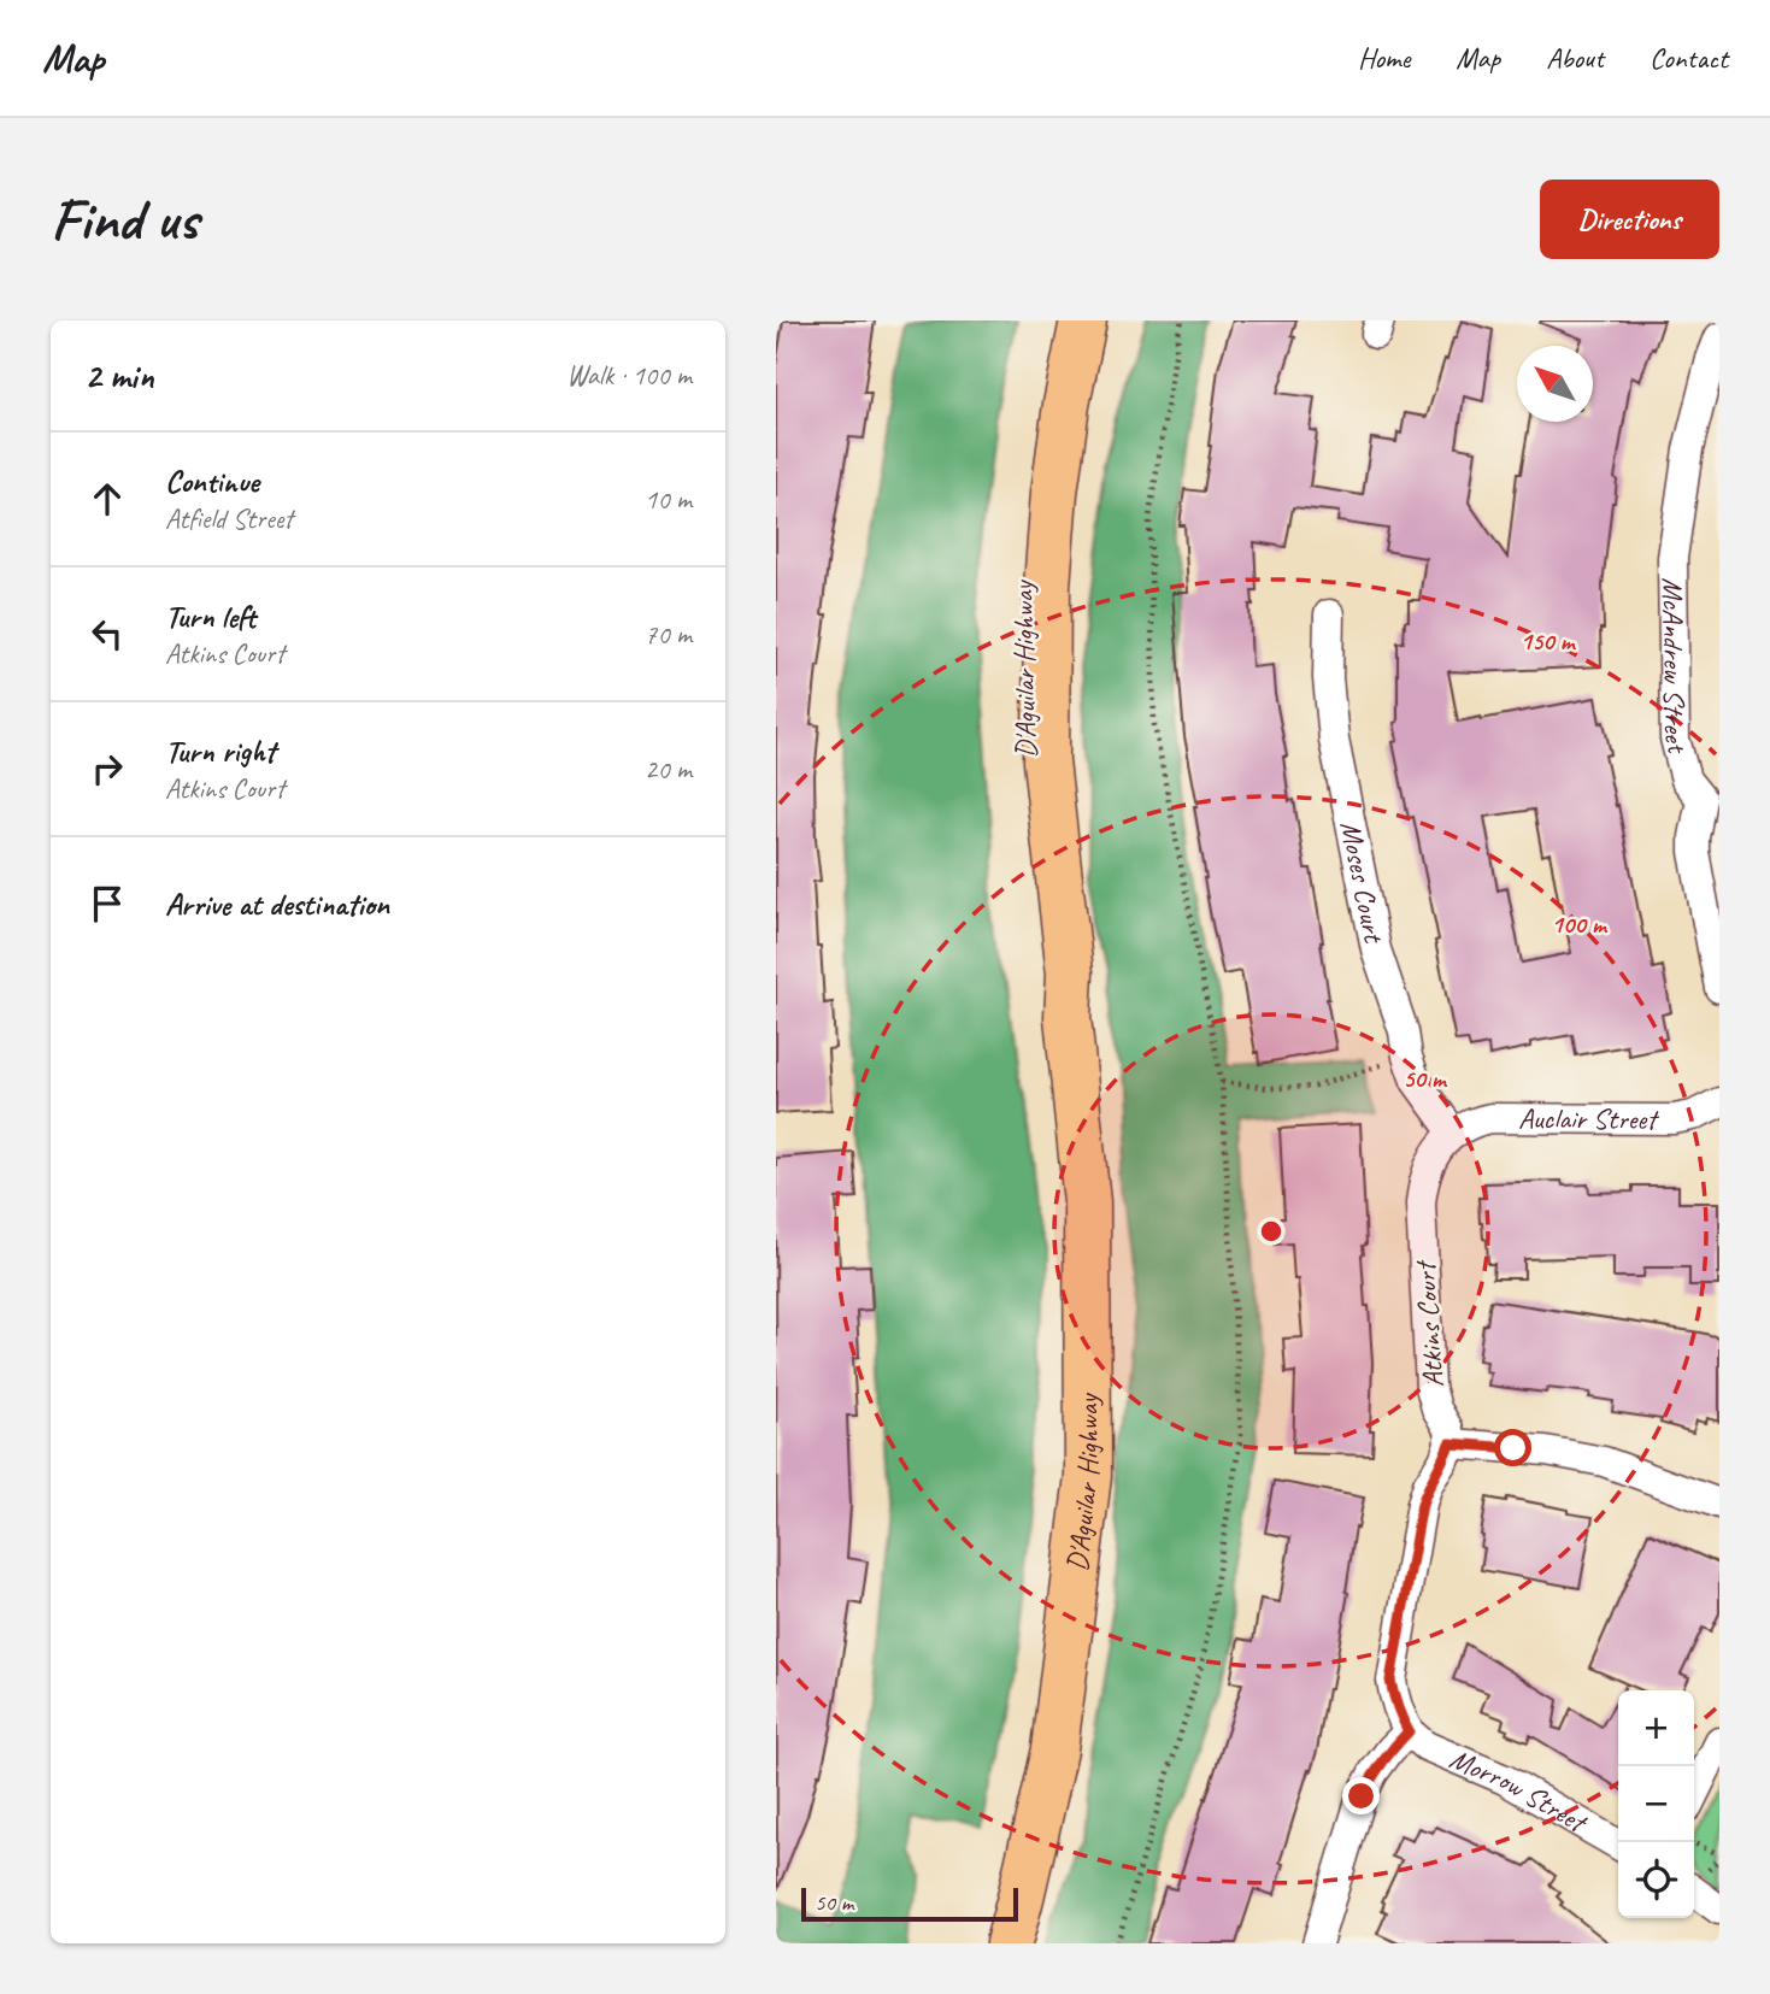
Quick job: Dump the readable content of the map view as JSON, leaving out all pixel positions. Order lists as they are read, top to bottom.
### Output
{
  "streets": {
    "highway": ["D'Aguilar Highway"],
    "street": [
      "McAndrew Street",
      "Moses Court",
      "Auclair Street",
      "Atkins Court",
      "Morrow Street"
    ]
  },
  "crossings": [
    ["Moses Court", "Auclair Street"],
    ["Moses Court", "Atkins Court"],
    ["Auclair Street", "Atkins Court"]
  ],
  "scale_bar": "50 m",
  "north": "top left",
  "page": {
    "header": "Map",
    "nav": [
      "Home",
      "Map",
      "About",
      "Contact"
    ],
    "buttons": "Directions",
    "title": "Find us",
    "heading": ["2 min", "Walk · 100 m"],
    "list": [
      ["Continue", "Atfield Street", "10 m"],
      ["Turn left", "Atkins Court", "70 m"],
      ["Turn right", "Atkins Court", "20 m"],
      "Arrive at destination"
    ],
    "map_buttons": ["+", "−"],
    "scale": "50 m"
  },
  "rings": ["150 m", "100 m", "50 m"]
}
